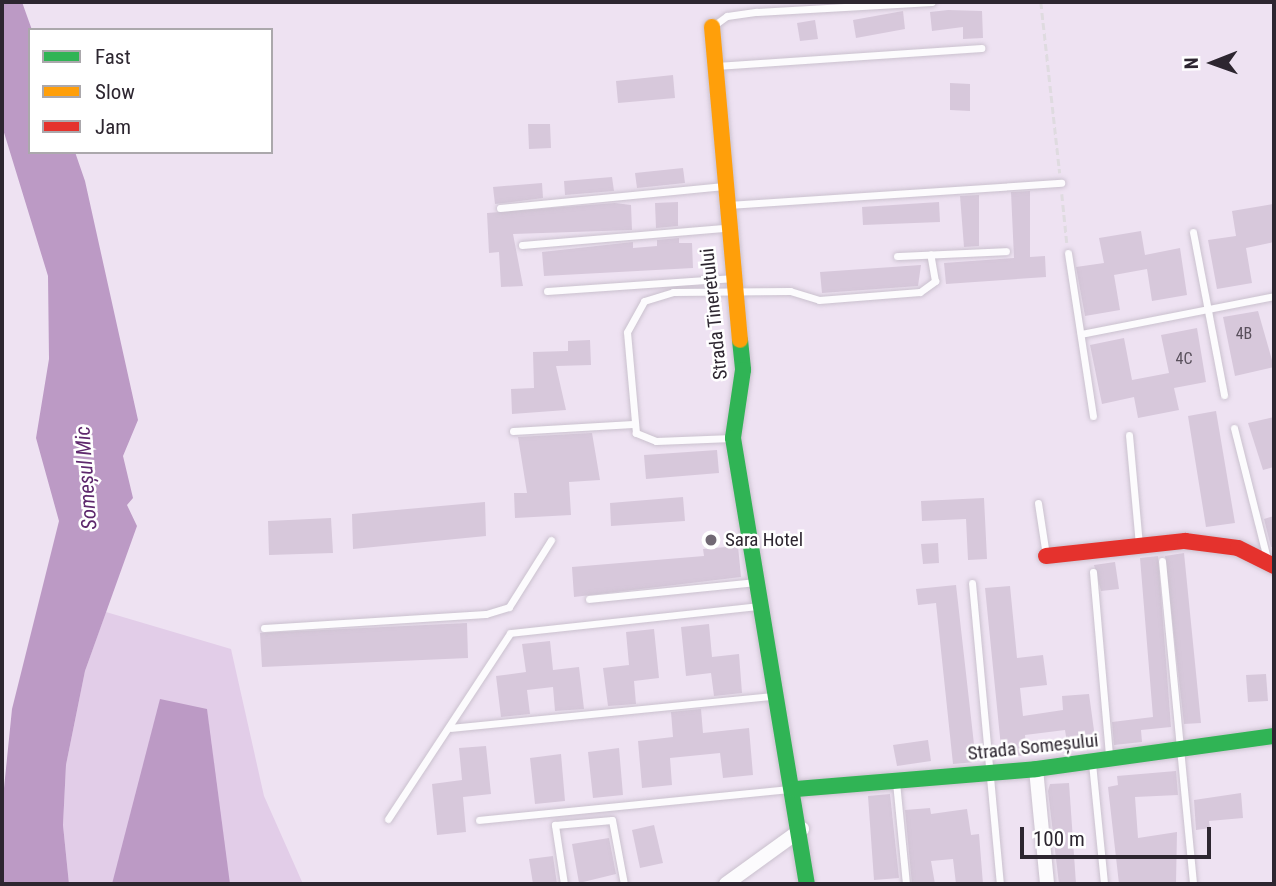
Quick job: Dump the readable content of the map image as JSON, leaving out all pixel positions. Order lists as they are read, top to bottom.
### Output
{
  "streets": {
    "street": ["Strada Tineretului", "Strada Someșului"]
  },
  "crossings": [
    ["Strada Tineretului", "Strada Someșului"]
  ],
  "water": ["Someșul Mic"],
  "places": ["Sara Hotel"],
  "house_numbers": ["4B", "4C"],
  "legend": ["Fast", "Slow", "Jam"],
  "scale_bar": "100 m",
  "north": "left"
}
